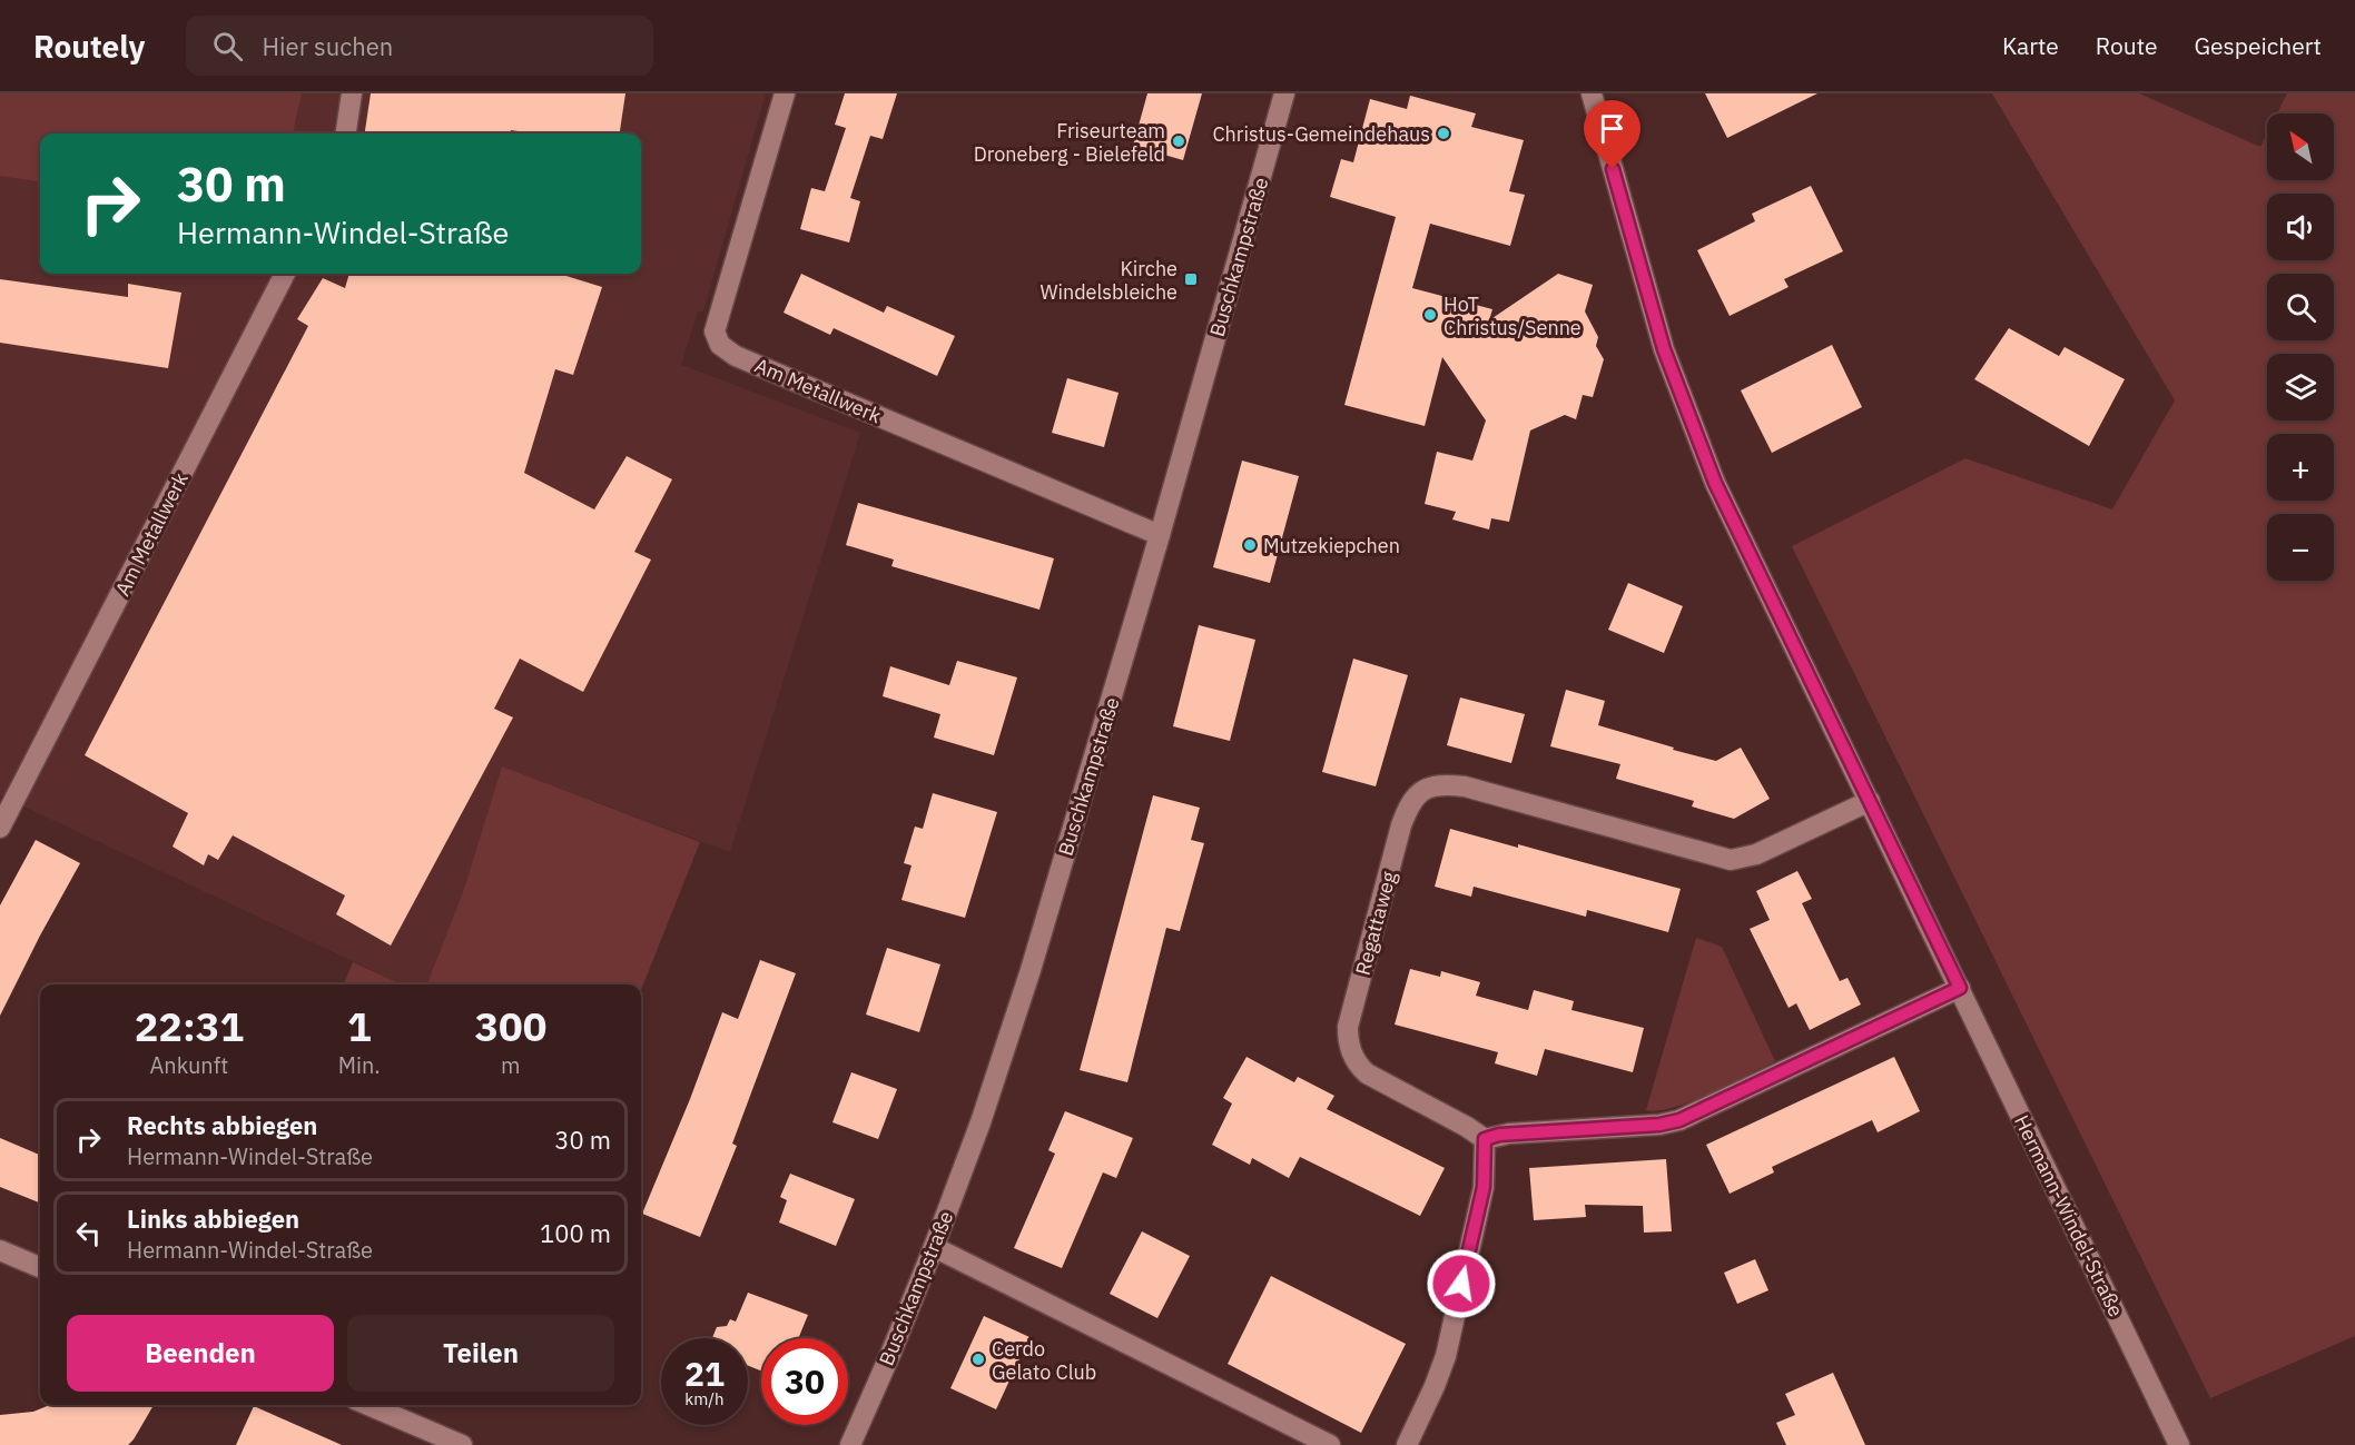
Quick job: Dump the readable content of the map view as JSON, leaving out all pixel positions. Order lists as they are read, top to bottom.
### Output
{
  "streets": {
    "street": [
      "Buschkampstraße",
      "Am Metallwerk",
      "Regattaweg",
      "Hermann-Windel-Straße"
    ]
  },
  "crossings": [
    ["Buschkampstraße", "Am Metallwerk"],
    ["Regattaweg", "Hermann-Windel-Straße"]
  ],
  "places": {
    "other": [
      "Christus-Gemeindehaus",
      "Friseurteam Droneberg - Bielefeld",
      "HoT Christus/Senne",
      "Mutzekiepchen",
      "Cerdo Gelato Club"
    ],
    "transit": ["Kirche Windelsbleiche"]
  },
  "north": "top left",
  "page": {
    "header": "Routely",
    "search": "Hier suchen",
    "nav": ["Karte", "Route", "Gespeichert"],
    "map_buttons": ["+", "−"],
    "turn": ["30 m", "Hermann-Windel-Straße"],
    "eta": [
      "22:31",
      "Ankunft",
      "1",
      "Min.",
      "300",
      "m"
    ],
    "list": [
      {
        "name": "Rechts abbiegen",
        "note": "Hermann-Windel-Straße",
        "value": "30 m"
      },
      {
        "name": "Links abbiegen",
        "note": "Hermann-Windel-Straße",
        "value": "100 m"
      }
    ],
    "buttons": ["Beenden", "Teilen"],
    "speed": "21 km/h",
    "limit": "30"
  }
}
